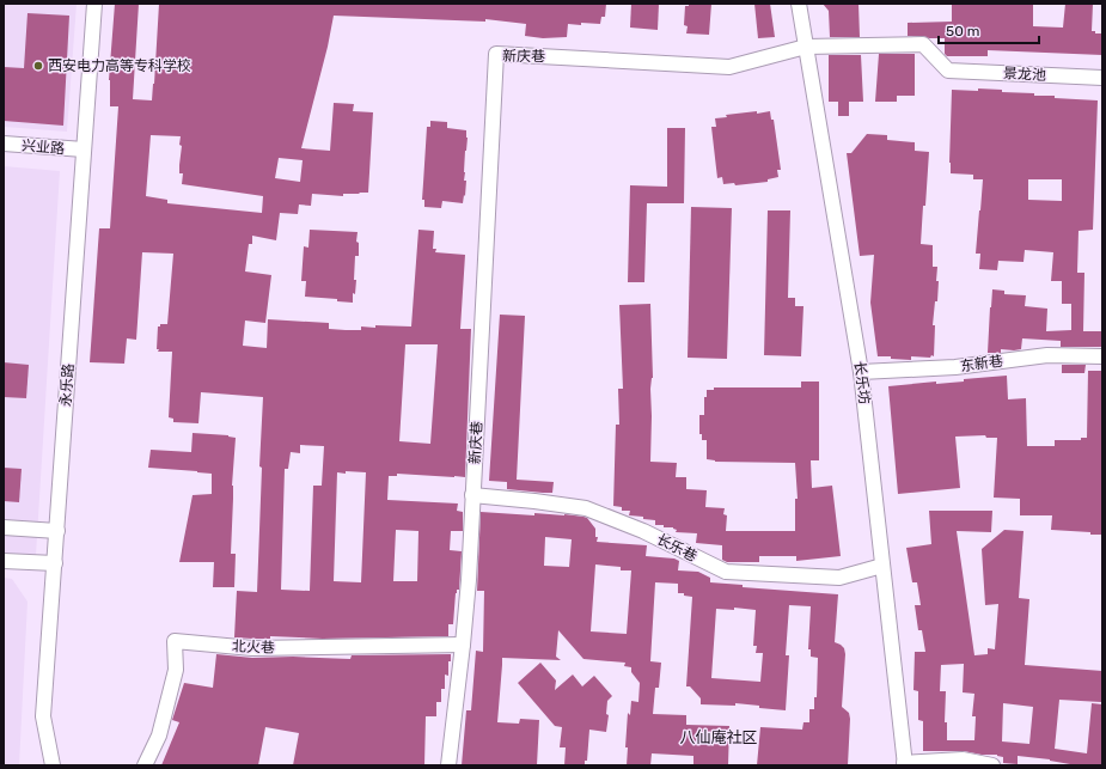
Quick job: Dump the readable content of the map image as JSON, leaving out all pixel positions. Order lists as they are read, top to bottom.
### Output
{
  "streets": {
    "street": [
      "新庆巷",
      "景龙池",
      "兴业路",
      "东新巷",
      "长乐坊",
      "永乐路",
      "长乐巷",
      "北火巷"
    ]
  },
  "crossings": [
    ["新庆巷", "景龙池"],
    ["新庆巷", "长乐坊"],
    ["新庆巷", "长乐巷"],
    ["兴业路", "永乐路"],
    ["东新巷", "长乐坊"],
    ["长乐坊", "长乐巷"]
  ],
  "districts": ["八仙庵社区"],
  "places": ["西安电力高等专科学校"],
  "scale_bar": "50 m"
}
